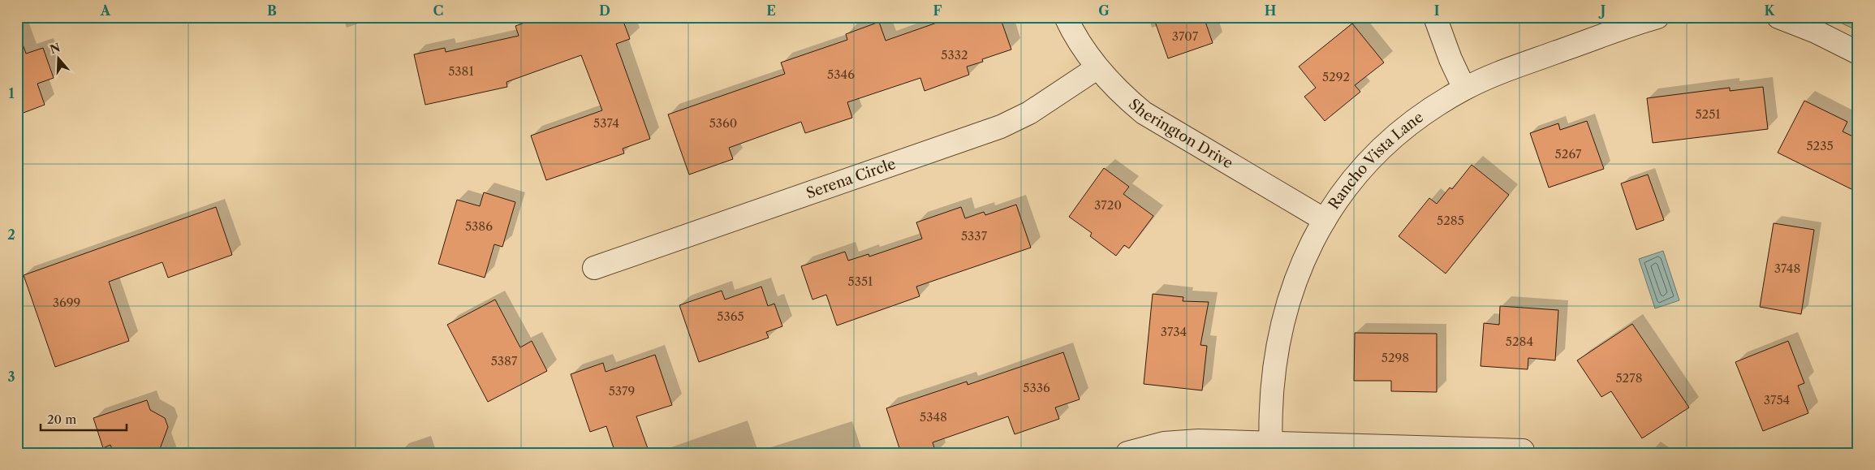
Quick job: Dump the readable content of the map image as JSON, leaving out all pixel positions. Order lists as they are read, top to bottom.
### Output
{
  "streets": {
    "street": ["Sherington Drive", "Rancho Vista Lane", "Serena Circle"]
  },
  "crossings": [
    ["Sherington Drive", "Rancho Vista Lane"],
    ["Sherington Drive", "Serena Circle"]
  ],
  "house_numbers": [
    "3707",
    "5332",
    "5381",
    "5346",
    "5292",
    "5251",
    "5374",
    "5360",
    "5235",
    "5267",
    "3720",
    "5285",
    "5386",
    "5337",
    "3748",
    "5351",
    "3699",
    "5365",
    "3734",
    "5284",
    "5298",
    "5387",
    "5278",
    "5336",
    "5379",
    "3754",
    "5348"
  ],
  "scale_bar": "20 m",
  "north": "top",
  "grid": {
    "columns": [
      "A",
      "B",
      "C",
      "D",
      "E",
      "F",
      "G",
      "H",
      "I",
      "J",
      "K"
    ],
    "rows": ["1", "2", "3"]
  }
}
